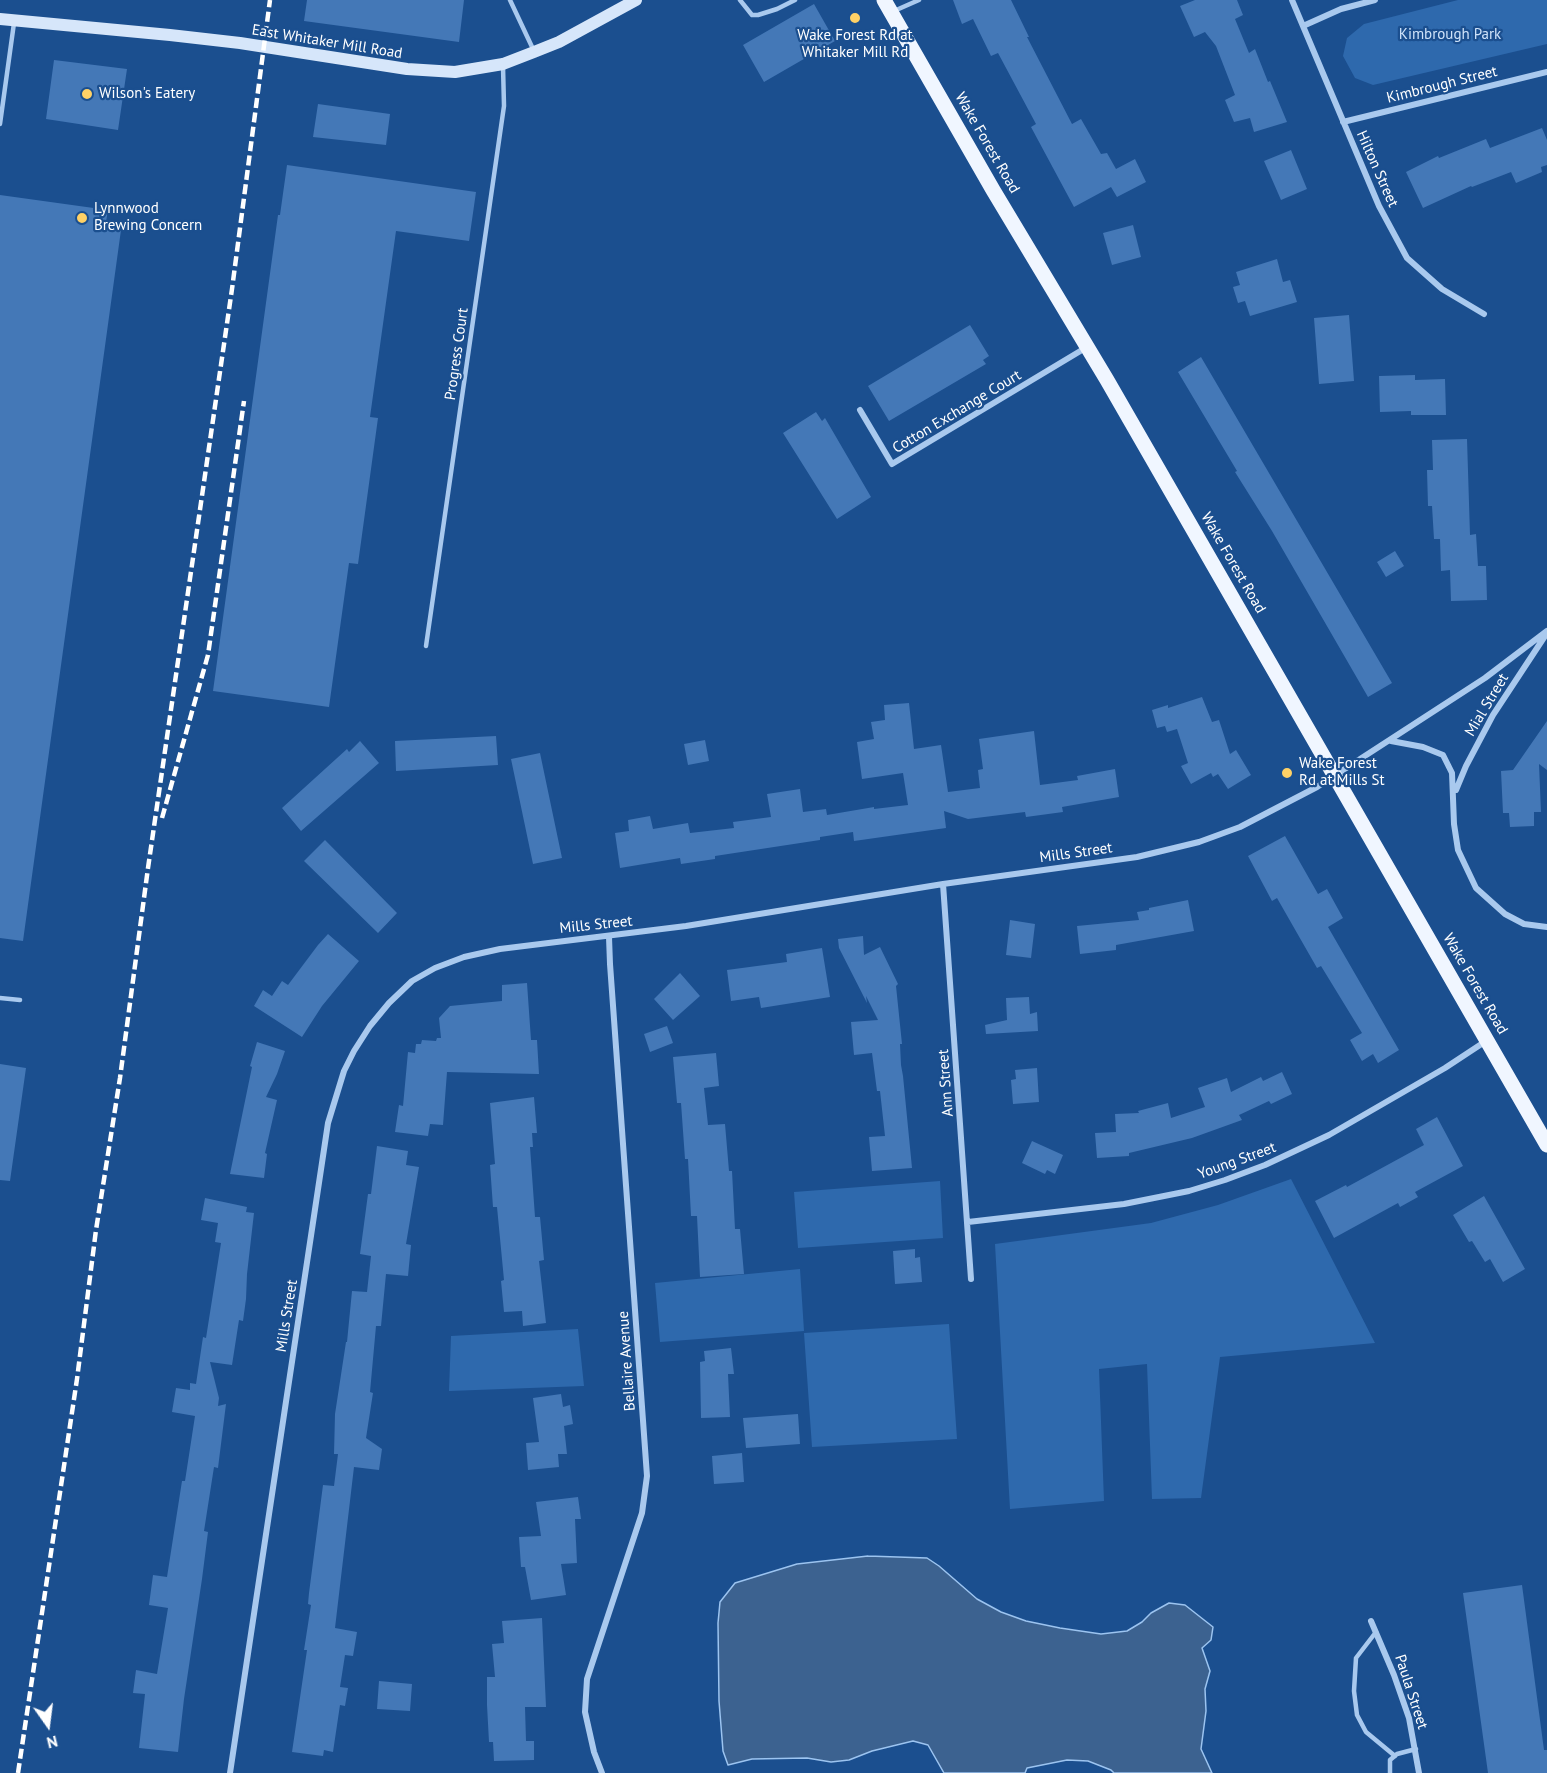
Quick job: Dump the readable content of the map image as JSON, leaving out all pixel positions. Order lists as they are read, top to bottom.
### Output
{
  "streets": {
    "main road": ["East Whitaker Mill Road", "Wake Forest Road"],
    "street": [
      "Kimbrough Street",
      "Hilton Street",
      "Cotton Exchange Court",
      "Mial Street",
      "Mills Street",
      "Ann Street",
      "Young Street",
      "Bellaire Avenue",
      "Paula Street"
    ],
    "lane": ["Progress Court"]
  },
  "crossings": [
    ["East Whitaker Mill Road", "Progress Court"],
    ["Kimbrough Street", "Hilton Street"],
    ["Wake Forest Road", "Cotton Exchange Court"],
    ["Wake Forest Road", "Mills Street"],
    ["Wake Forest Road", "Young Street"],
    ["Mial Street", "Mills Street"],
    ["Mills Street", "Ann Street"],
    ["Mills Street", "Bellaire Avenue"],
    ["Ann Street", "Young Street"]
  ],
  "parks": ["Kimbrough Park"],
  "places": [
    "Wake Forest Rd at Whitaker Mill Rd",
    "Wilson's Eatery",
    "Lynnwood Brewing Concern",
    "Wake Forest Rd at Mills St"
  ],
  "north": "bottom"
}
